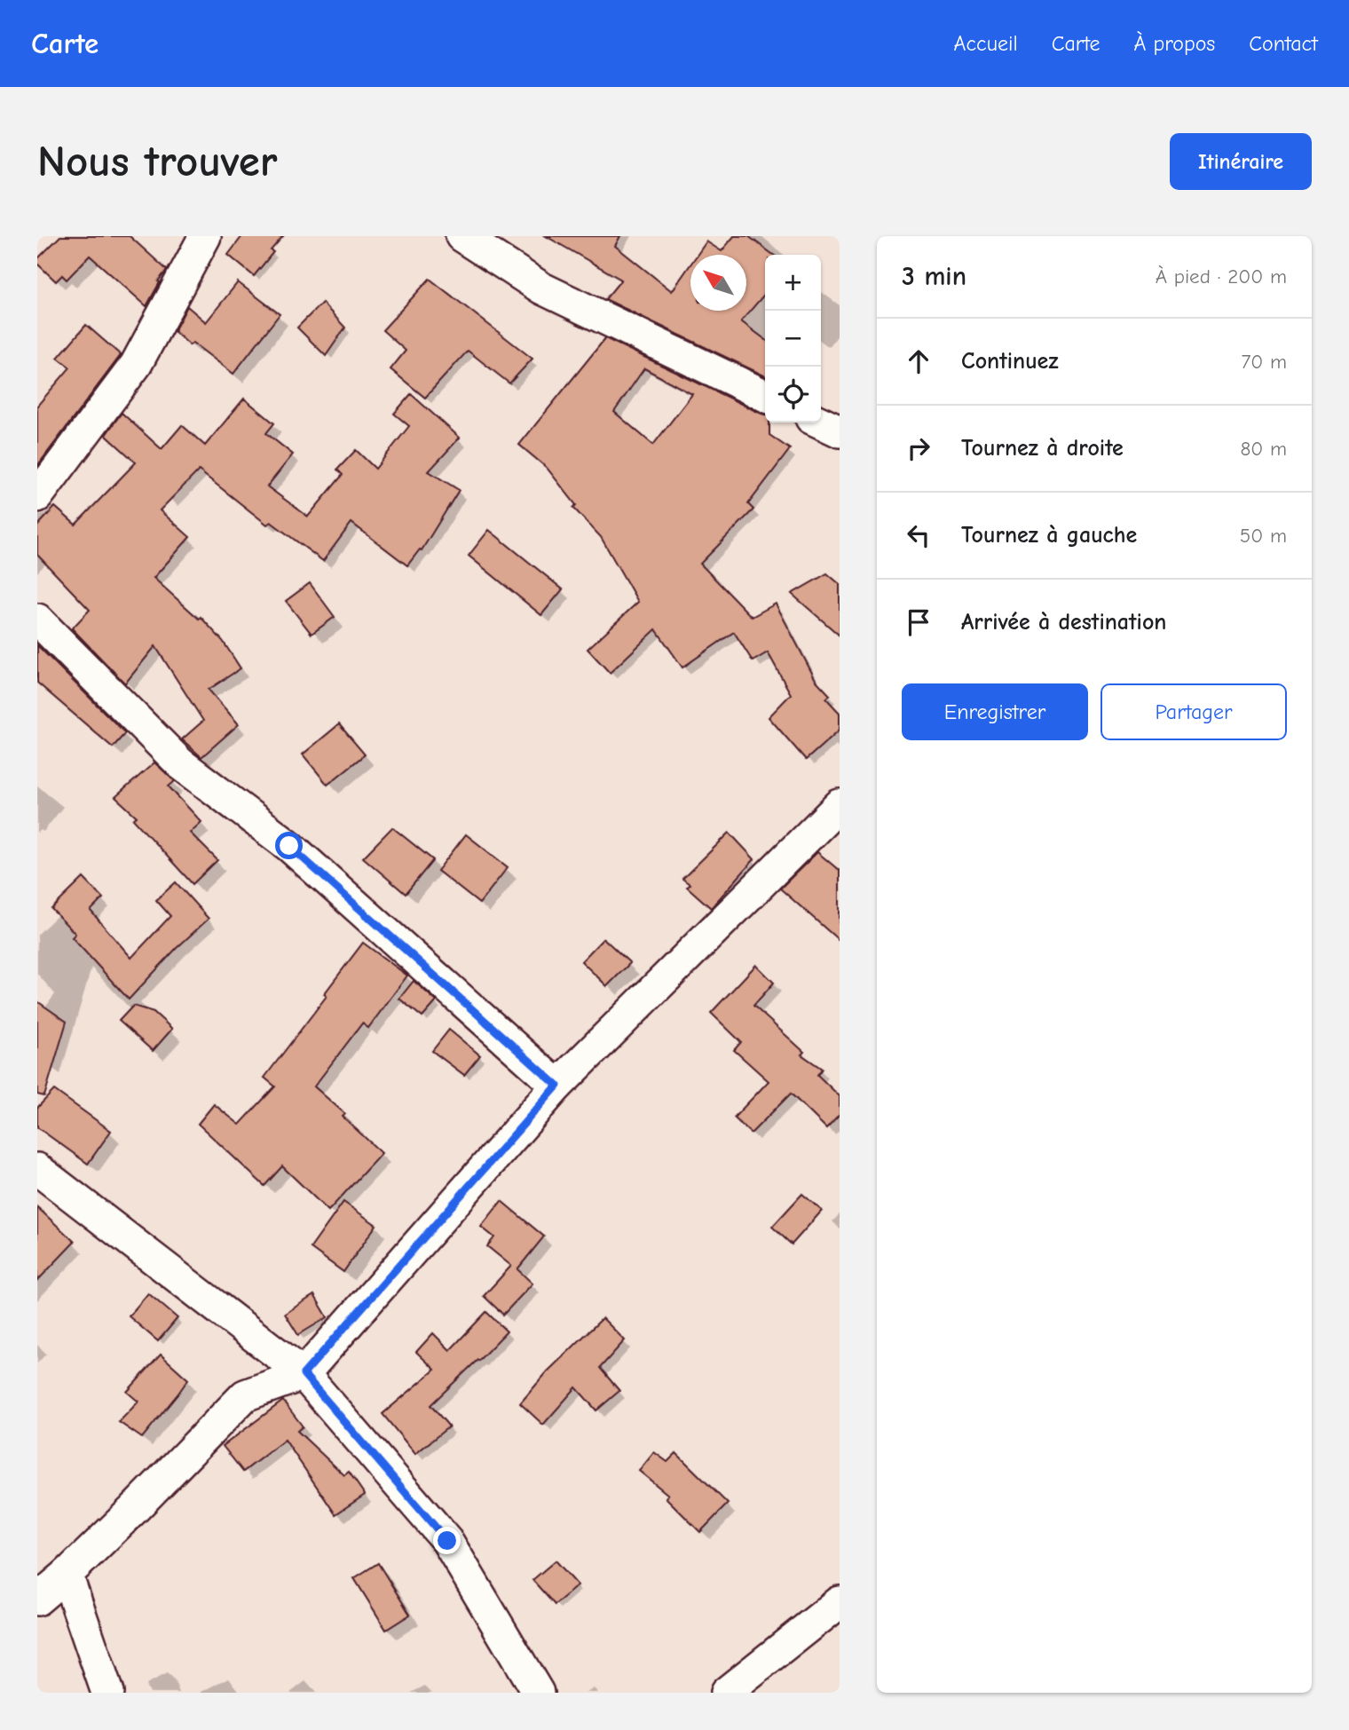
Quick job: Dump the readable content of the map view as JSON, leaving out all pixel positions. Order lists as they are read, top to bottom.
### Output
{
  "north": "top left",
  "page": {
    "header": "Carte",
    "nav": [
      "Accueil",
      "Carte",
      "À propos",
      "Contact"
    ],
    "buttons": [
      "Itinéraire",
      ["Enregistrer", "Partager"]
    ],
    "title": "Nous trouver",
    "heading": ["3 min", "À pied · 200 m"],
    "map_buttons": ["+", "−"],
    "list": [
      ["Continuez", "70 m"],
      ["Tournez à droite", "80 m"],
      ["Tournez à gauche", "50 m"],
      "Arrivée à destination"
    ]
  }
}
